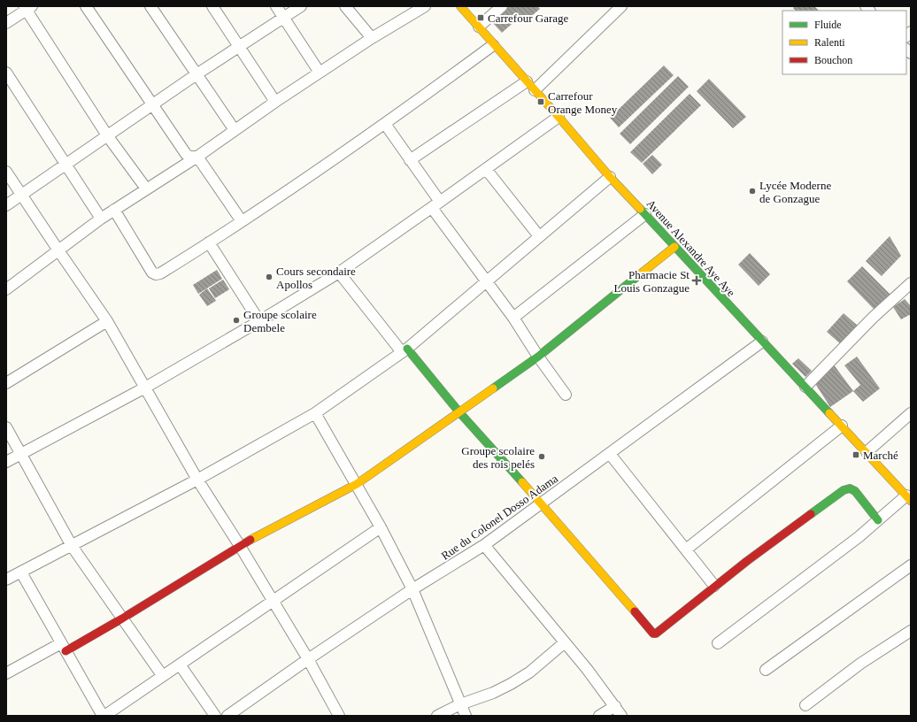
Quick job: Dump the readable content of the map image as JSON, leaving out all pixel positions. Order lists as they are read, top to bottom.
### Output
{
  "streets": {
    "street": ["Avenue Alexandre Aye Aye", "Rue du Colonel Dosso Adama"]
  },
  "crossings": [
    ["Avenue Alexandre Aye Aye", "Rue du Colonel Dosso Adama"]
  ],
  "places": {
    "transit": ["Carrefour Garage", "Carrefour Orange Money", "Marché"],
    "other": [
      "Lycée Moderne de Gonzague",
      "Cours secondaire Apollos",
      "Groupe scolaire Dembele",
      "Groupe scolaire des rois pelés"
    ],
    "health": ["Pharmacie St Louis Gonzague"]
  },
  "legend": ["Fluide", "Ralenti", "Bouchon"]
}
